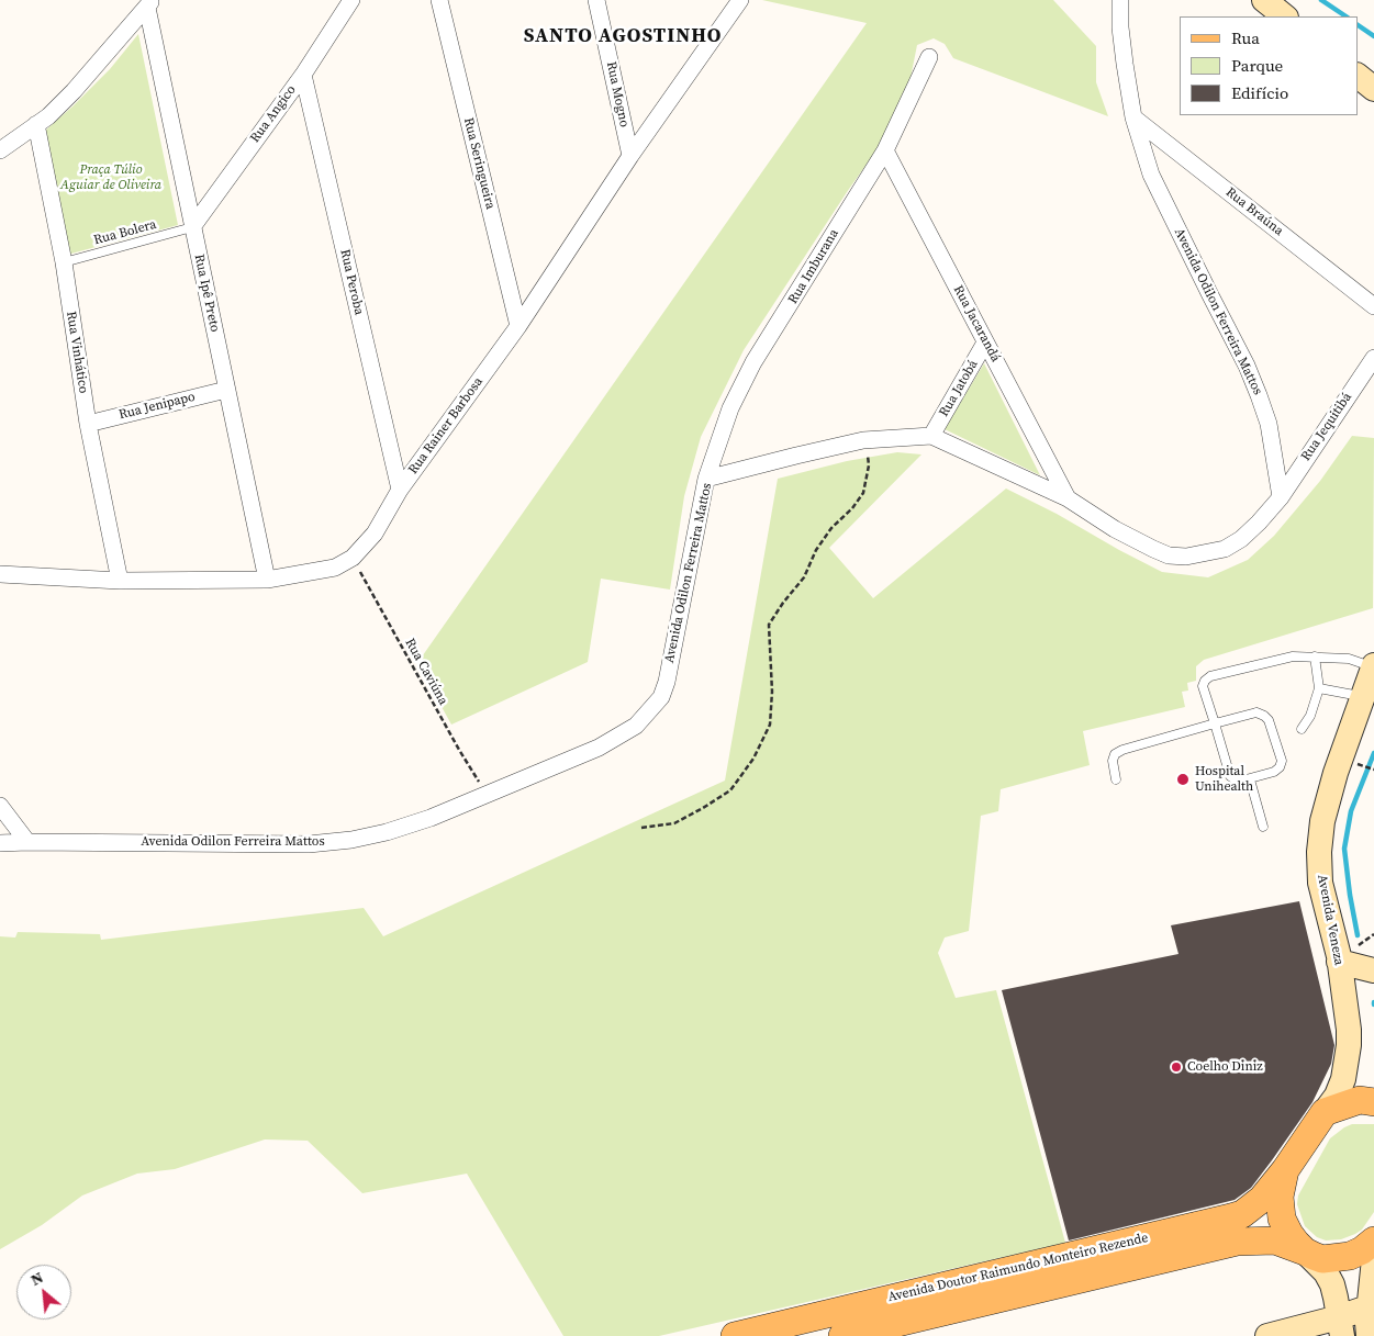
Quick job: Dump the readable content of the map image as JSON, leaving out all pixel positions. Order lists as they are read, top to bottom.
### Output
{
  "streets": {
    "main road": ["Avenida Veneza", "Avenida Doutor Raimundo Monteiro Rezende"],
    "street": [
      "Rua Mogno",
      "Rua Angico",
      "Rua Seringueira",
      "Rua Braúna",
      "Rua Imburana",
      "Rua Peroba",
      "Rua Ipê Preto",
      "Avenida Odilon Ferreira Mattos",
      "Rua Jacarandá",
      "Rua Vinhático",
      "Rua Jatobá",
      "Rua Jenipapo",
      "Rua Rainer Barbosa",
      "Rua Jequitibá"
    ],
    "lane": ["Rua Bolera"],
    "path": ["Rua Caviúna"]
  },
  "crossings": [
    ["Rua Mogno", "Rua Rainer Barbosa"],
    ["Rua Angico", "Rua Bolera"],
    ["Rua Angico", "Rua Peroba"],
    ["Rua Angico", "Rua Ipê Preto"],
    ["Rua Seringueira", "Rua Rainer Barbosa"],
    ["Rua Braúna", "Avenida Odilon Ferreira Mattos"],
    ["Rua Bolera", "Rua Ipê Preto"],
    ["Rua Bolera", "Rua Vinhático"],
    ["Rua Imburana", "Avenida Odilon Ferreira Mattos"],
    ["Rua Imburana", "Rua Jacarandá"],
    ["Rua Peroba", "Rua Rainer Barbosa"],
    ["Rua Ipê Preto", "Rua Jenipapo"],
    ["Rua Ipê Preto", "Rua Rainer Barbosa"],
    ["Avenida Odilon Ferreira Mattos", "Rua Jacarandá"],
    ["Avenida Odilon Ferreira Mattos", "Rua Jatobá"],
    ["Avenida Odilon Ferreira Mattos", "Rua Jequitibá"],
    ["Avenida Odilon Ferreira Mattos", "Rua Caviúna"],
    ["Rua Jacarandá", "Rua Jatobá"],
    ["Rua Vinhático", "Rua Jenipapo"],
    ["Rua Vinhático", "Rua Rainer Barbosa"],
    ["Rua Rainer Barbosa", "Rua Caviúna"],
    ["Avenida Veneza", "Avenida Doutor Raimundo Monteiro Rezende"]
  ],
  "districts": ["SANTO AGOSTINHO"],
  "parks": ["Praça Túlio Aguiar de Oliveira"],
  "places": ["Hospital Unihealth", "Coelho Diniz"],
  "legend": ["Rua", "Parque", "Edifício"],
  "north": "top left"
}
